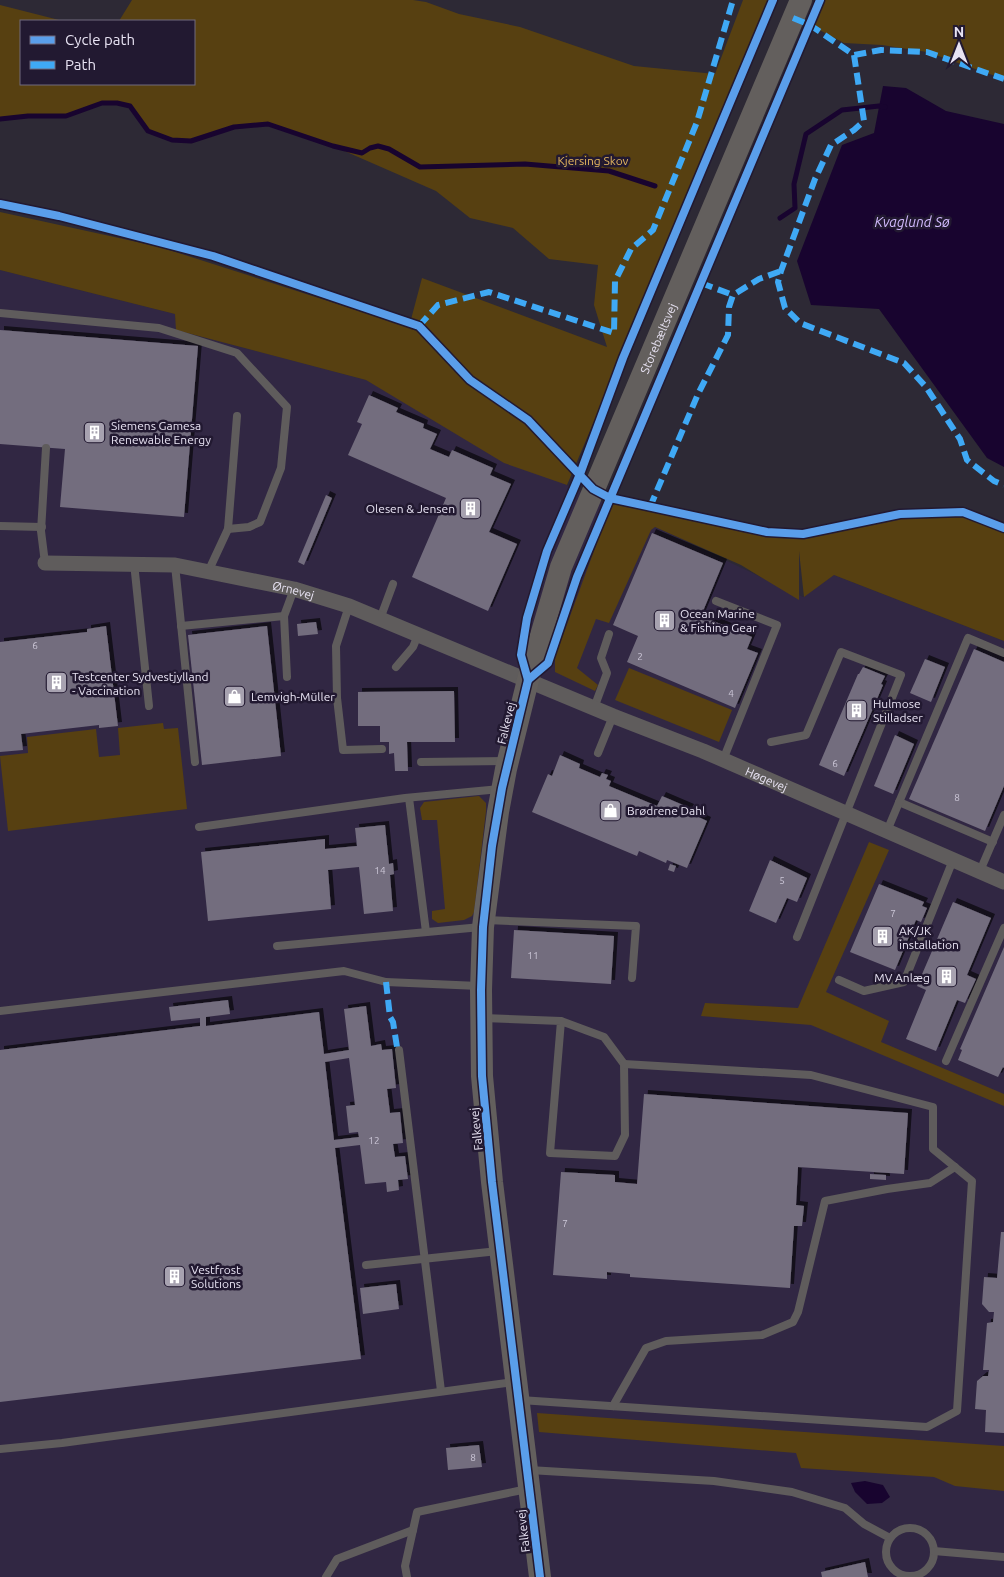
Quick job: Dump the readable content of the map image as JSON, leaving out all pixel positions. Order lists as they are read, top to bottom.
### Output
{
  "streets": {
    "street": [
      "Storebæltsvej",
      "Ørnevej",
      "Falkevej",
      "Høgevej"
    ]
  },
  "crossings": [
    ["Storebæltsvej", "Ørnevej"],
    ["Storebæltsvej", "Falkevej"],
    ["Storebæltsvej", "Høgevej"],
    ["Ørnevej", "Falkevej"],
    ["Ørnevej", "Høgevej"],
    ["Falkevej", "Høgevej"]
  ],
  "water": ["Kvaglund Sø"],
  "parks": ["Kjersing Skov"],
  "places": {
    "building": [
      "Siemens Gamesa Renewable Energy",
      "Olesen & Jensen",
      "Ocean Marine & Fishing Gear",
      "Testcenter Sydvestjylland - Vaccination",
      "Hulmose Stilladser",
      "AK/JK installation",
      "MV Anlæg",
      "Vestfrost Solutions"
    ],
    "shop": ["Lemvigh-Müller", "Brødrene Dahl"]
  },
  "house_numbers": [
    "6",
    "2",
    "4",
    "6",
    "8",
    "14",
    "5",
    "7",
    "11",
    "12",
    "7",
    "8"
  ],
  "legend": ["Cycle path", "Path"],
  "north": "top"
}
